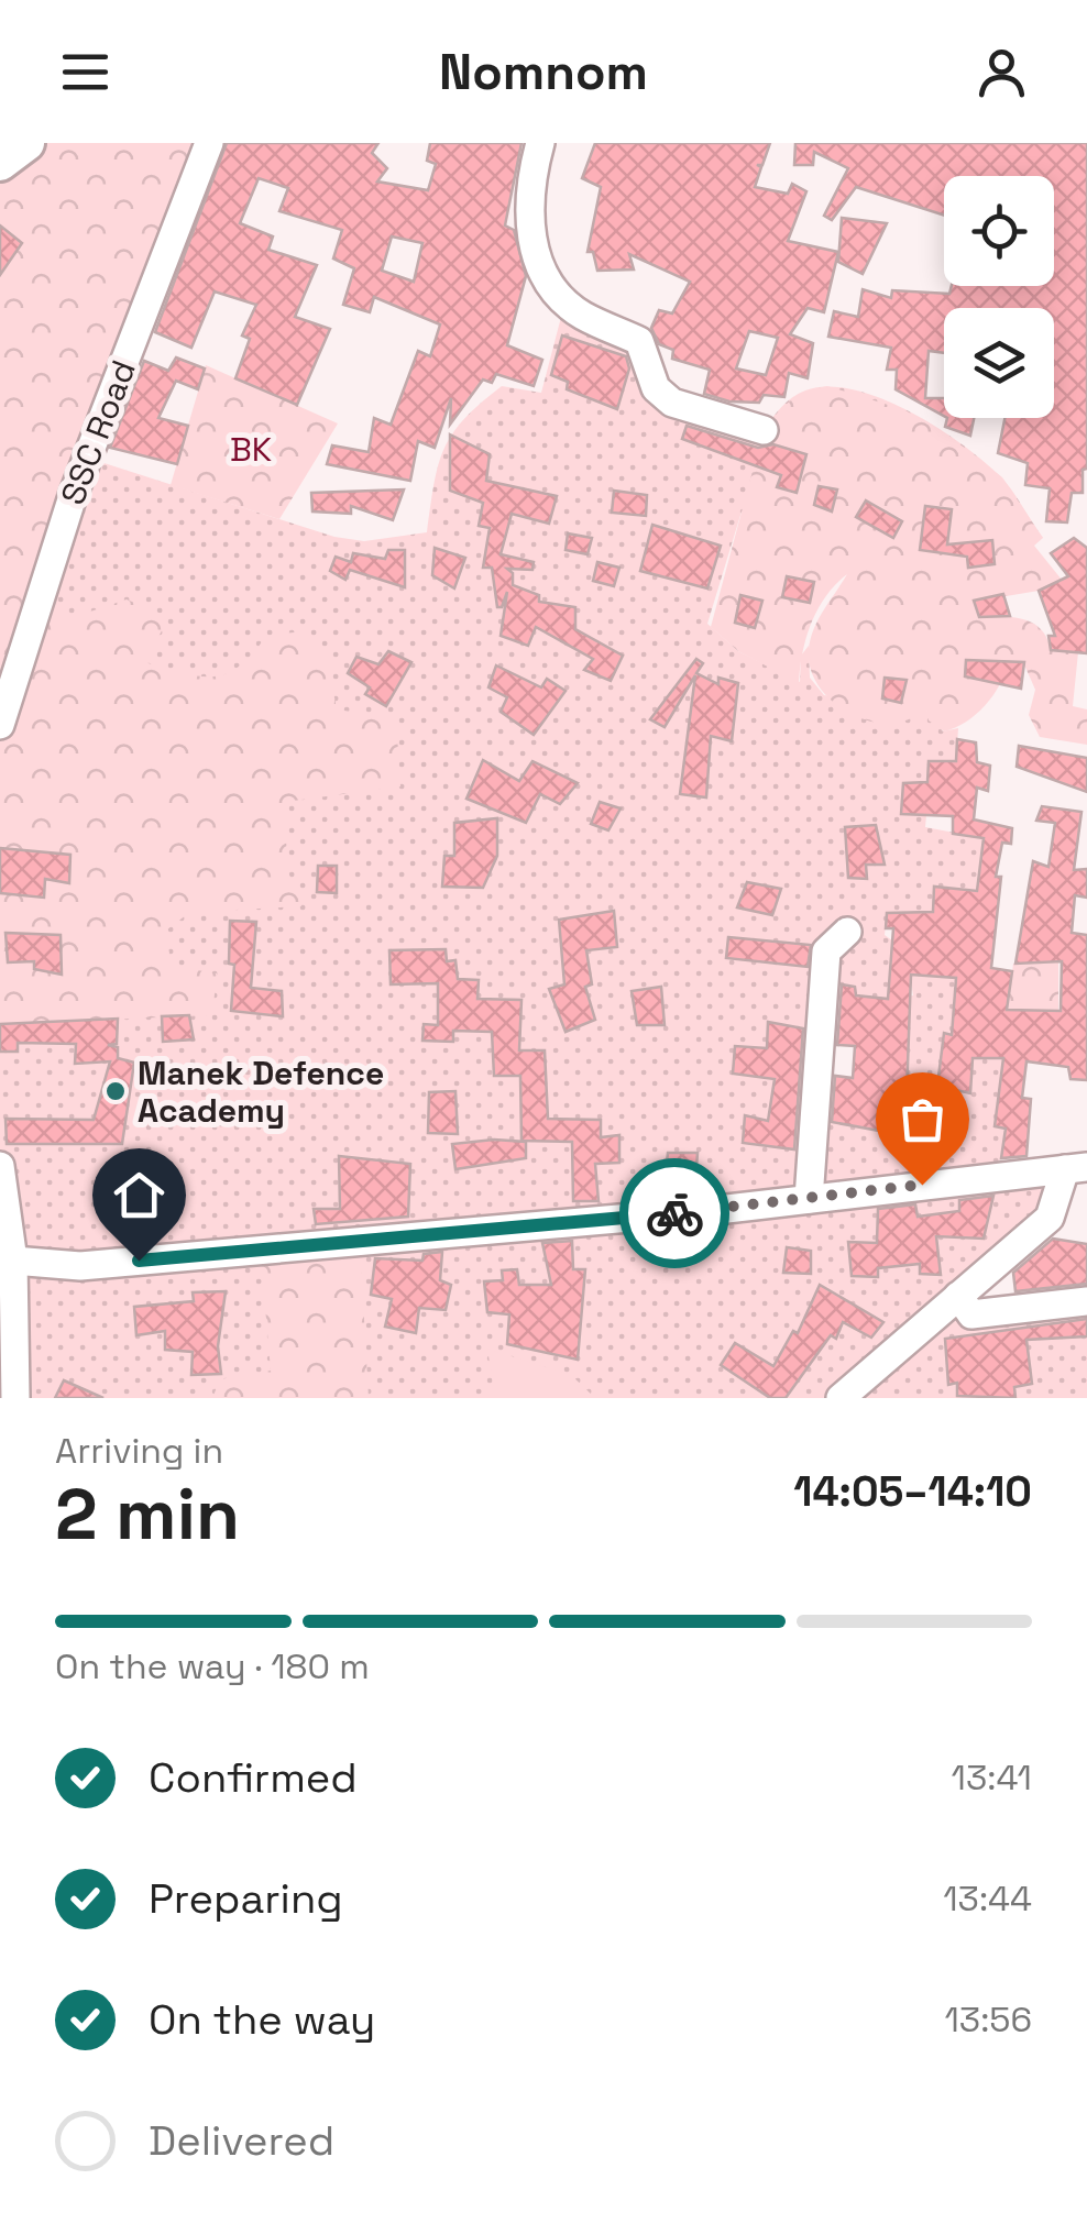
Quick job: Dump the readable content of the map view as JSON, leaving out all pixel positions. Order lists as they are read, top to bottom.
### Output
{
  "streets": {
    "street": ["SSC Road"]
  },
  "parks": ["BK"],
  "places": ["Manek Defence Academy"],
  "page": {
    "header": "Nomnom",
    "heading": ["2 min", "Arriving in", "14:05–14:10"],
    "bar": "On the way · 180 m",
    "list": [
      ["Confirmed", "13:41"],
      ["Preparing", "13:44"],
      ["On the way", "13:56"],
      "Delivered"
    ]
  }
}
